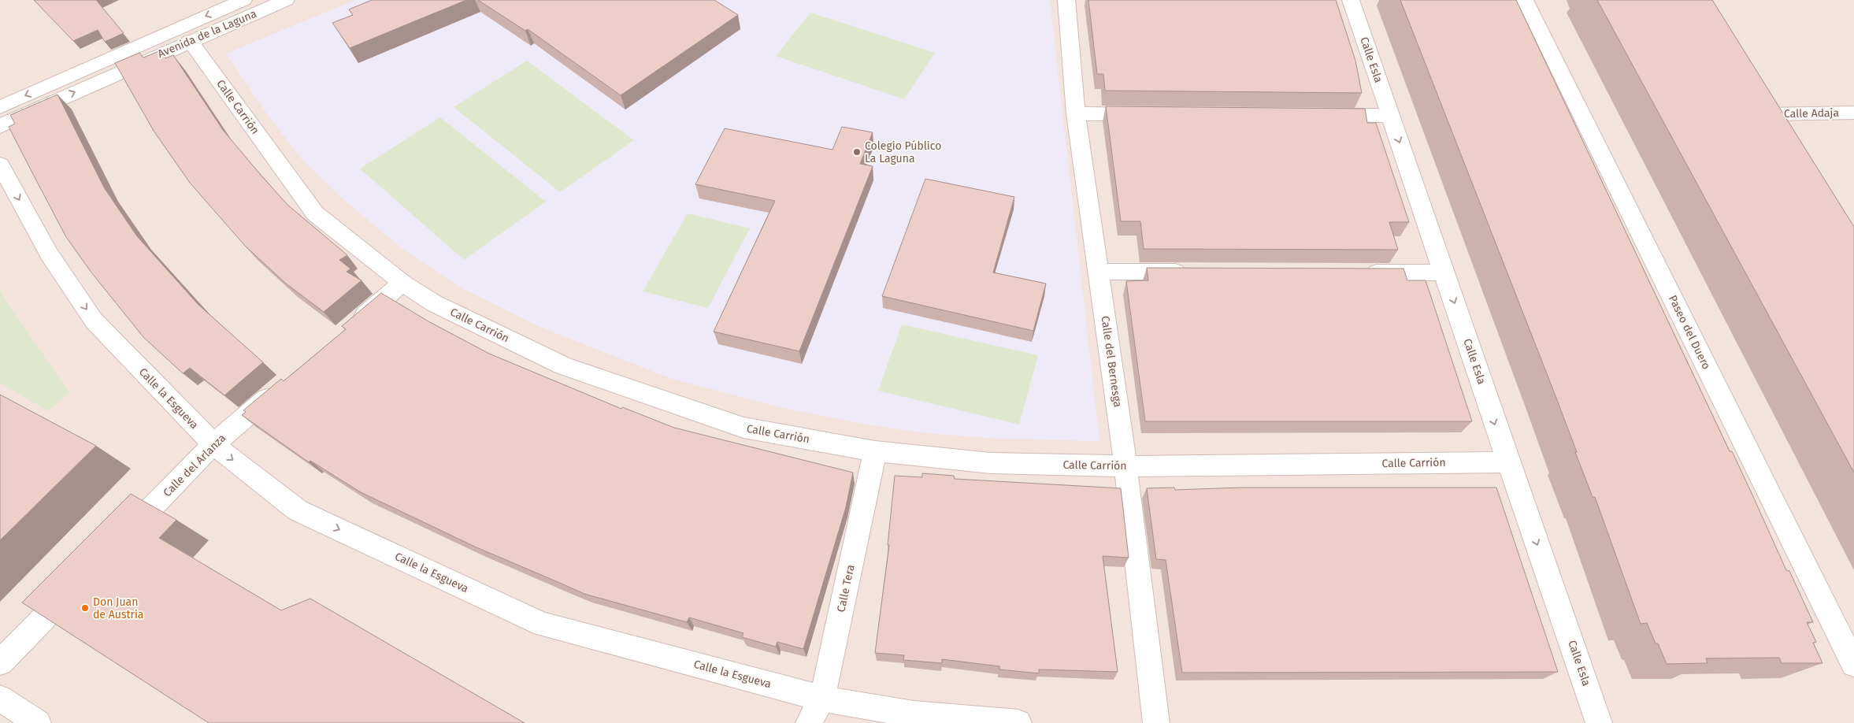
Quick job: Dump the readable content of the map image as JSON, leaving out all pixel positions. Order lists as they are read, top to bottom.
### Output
{
  "streets": {
    "street": [
      "Avenida de la Laguna",
      "Calle Esla",
      "Calle Carrión",
      "Calle Adaja",
      "Paseo del Duero",
      "Calle del Bernesga",
      "Calle la Esgueva",
      "Calle del Arlanza",
      "Calle Tera"
    ]
  },
  "crossings": [
    ["Avenida de la Laguna", "Calle Carrión"],
    ["Calle Esla", "Calle Carrión"],
    ["Calle Carrión", "Calle del Bernesga"],
    ["Calle Carrión", "Calle Tera"],
    ["Calle la Esgueva", "Calle del Arlanza"],
    ["Calle la Esgueva", "Calle Tera"]
  ],
  "one_way": ["Calle Esla", "Calle la Esgueva"],
  "places": ["Colegio Público La Laguna", "Don Juan de Austria"]
}
